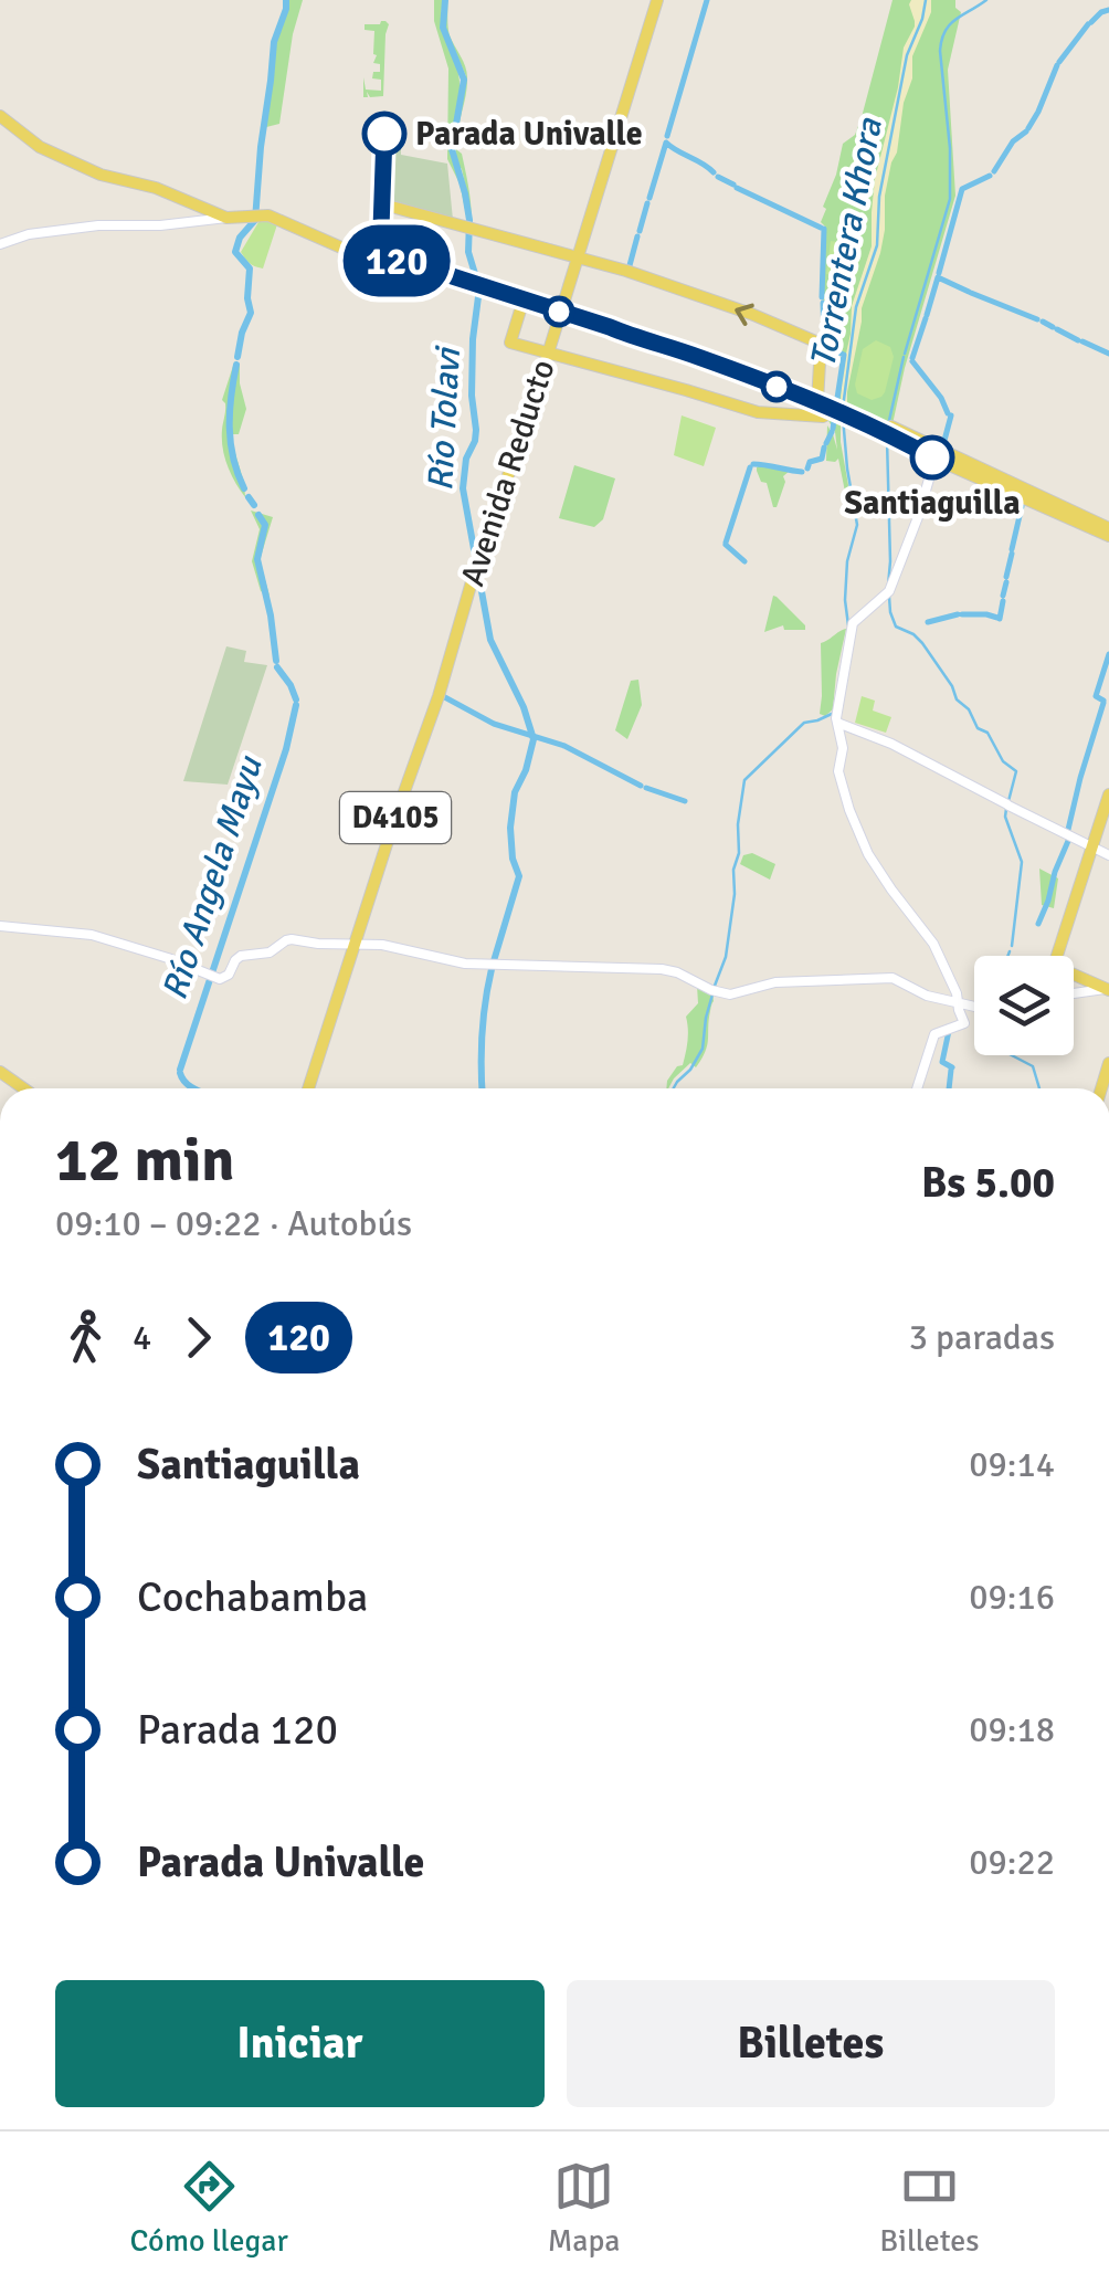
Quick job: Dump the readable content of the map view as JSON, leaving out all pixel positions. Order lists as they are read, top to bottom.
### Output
{
  "streets": {
    "main road": ["Avenida Reducto", "D4105"]
  },
  "crossings": [
    ["Avenida Reducto", "D4105"]
  ],
  "water": ["Torrentera Khora", "Río Tolavi", "Río Angela Mayu"],
  "places": ["Parada Univalle", "Santiaguilla"],
  "lines": ["bus line 120"],
  "page": {
    "on_map": "120",
    "heading": ["12 min", "09:10 – 09:22 · Autobús", "Bs 5.00"],
    "legs": ["4", "120", "3 paradas"],
    "list": [
      {
        "name": "Santiaguilla",
        "value": "09:14"
      },
      {
        "name": "Cochabamba",
        "value": "09:16"
      },
      {
        "name": "Parada 120",
        "value": "09:18"
      },
      {
        "name": "Parada Univalle",
        "value": "09:22"
      }
    ],
    "buttons": ["Iniciar", "Billetes"],
    "tabs": ["Cómo llegar", "Mapa", "Billetes"]
  }
}
